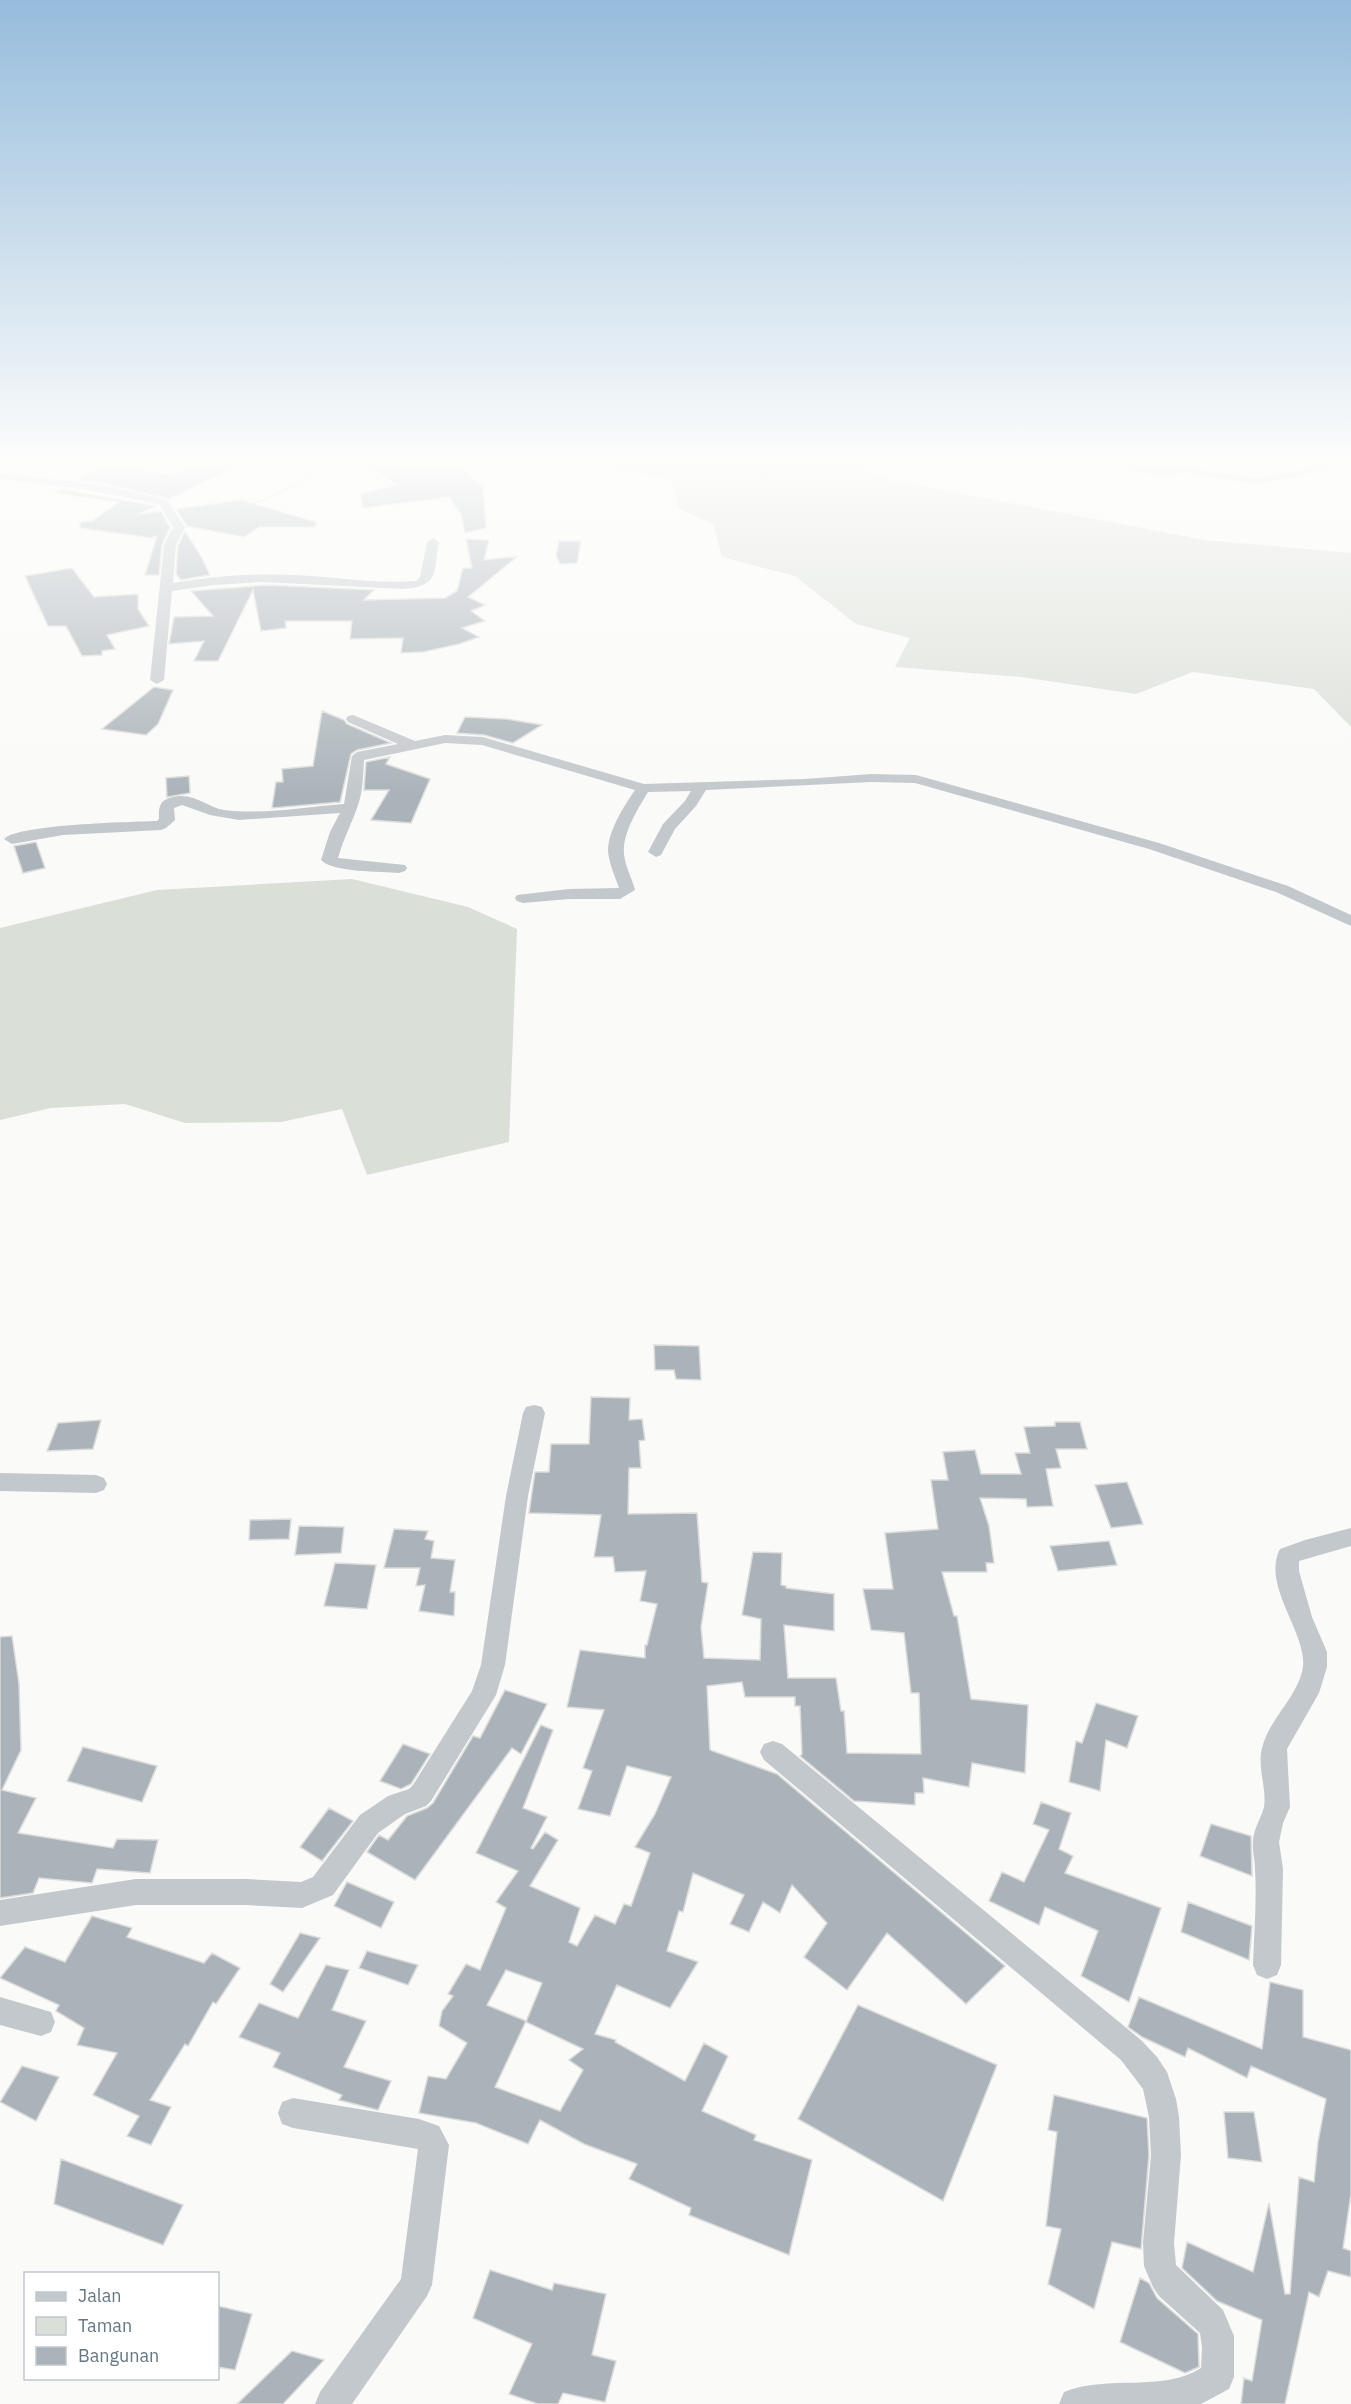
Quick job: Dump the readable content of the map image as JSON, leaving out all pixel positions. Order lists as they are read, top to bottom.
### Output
{
  "legend": ["Jalan", "Taman", "Bangunan"]
}
